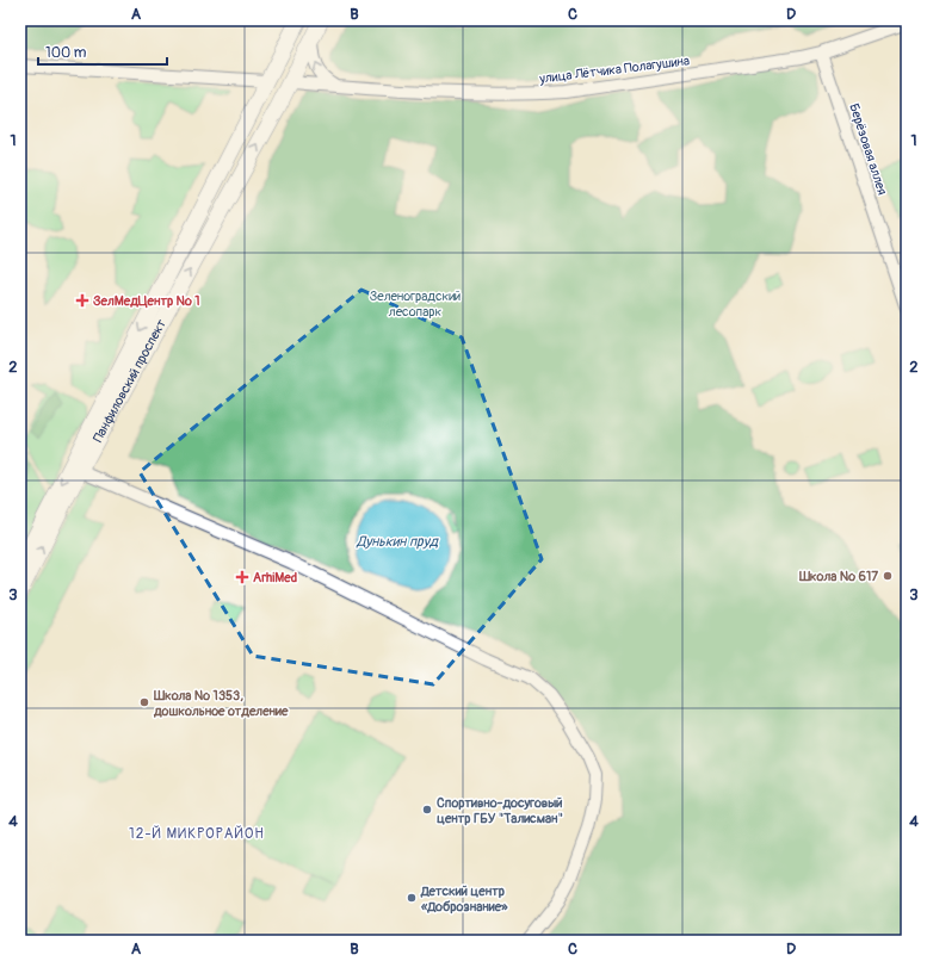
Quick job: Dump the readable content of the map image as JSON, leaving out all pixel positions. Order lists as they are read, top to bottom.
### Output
{
  "streets": {
    "main road": ["Панфиловский проспект"],
    "street": ["улица Лётчика Полагушина", "Берёзовая аллея"]
  },
  "crossings": [
    ["улица Лётчика Полагушина", "Берёзовая аллея"],
    ["улица Лётчика Полагушина", "Панфиловский проспект"]
  ],
  "districts": ["12-Й МИКРОРАЙОН"],
  "water": ["Дунькин пруд"],
  "parks": ["Зеленоградский лесопарк"],
  "places": {
    "health": ["ЗелМедЦентр № 1", "ArhiMed"],
    "other": [
      "Школа № 617",
      "Школа № 1353, дошкольное отделение",
      "Спортивно-досуговый центр ГБУ \"Талисман\"",
      "Детский центр «Добрознание»"
    ]
  },
  "scale_bar": "100 m",
  "grid": {
    "columns": [
      "A",
      "B",
      "C",
      "D"
    ],
    "rows": [
      "1",
      "2",
      "3",
      "4"
    ]
  }
}
